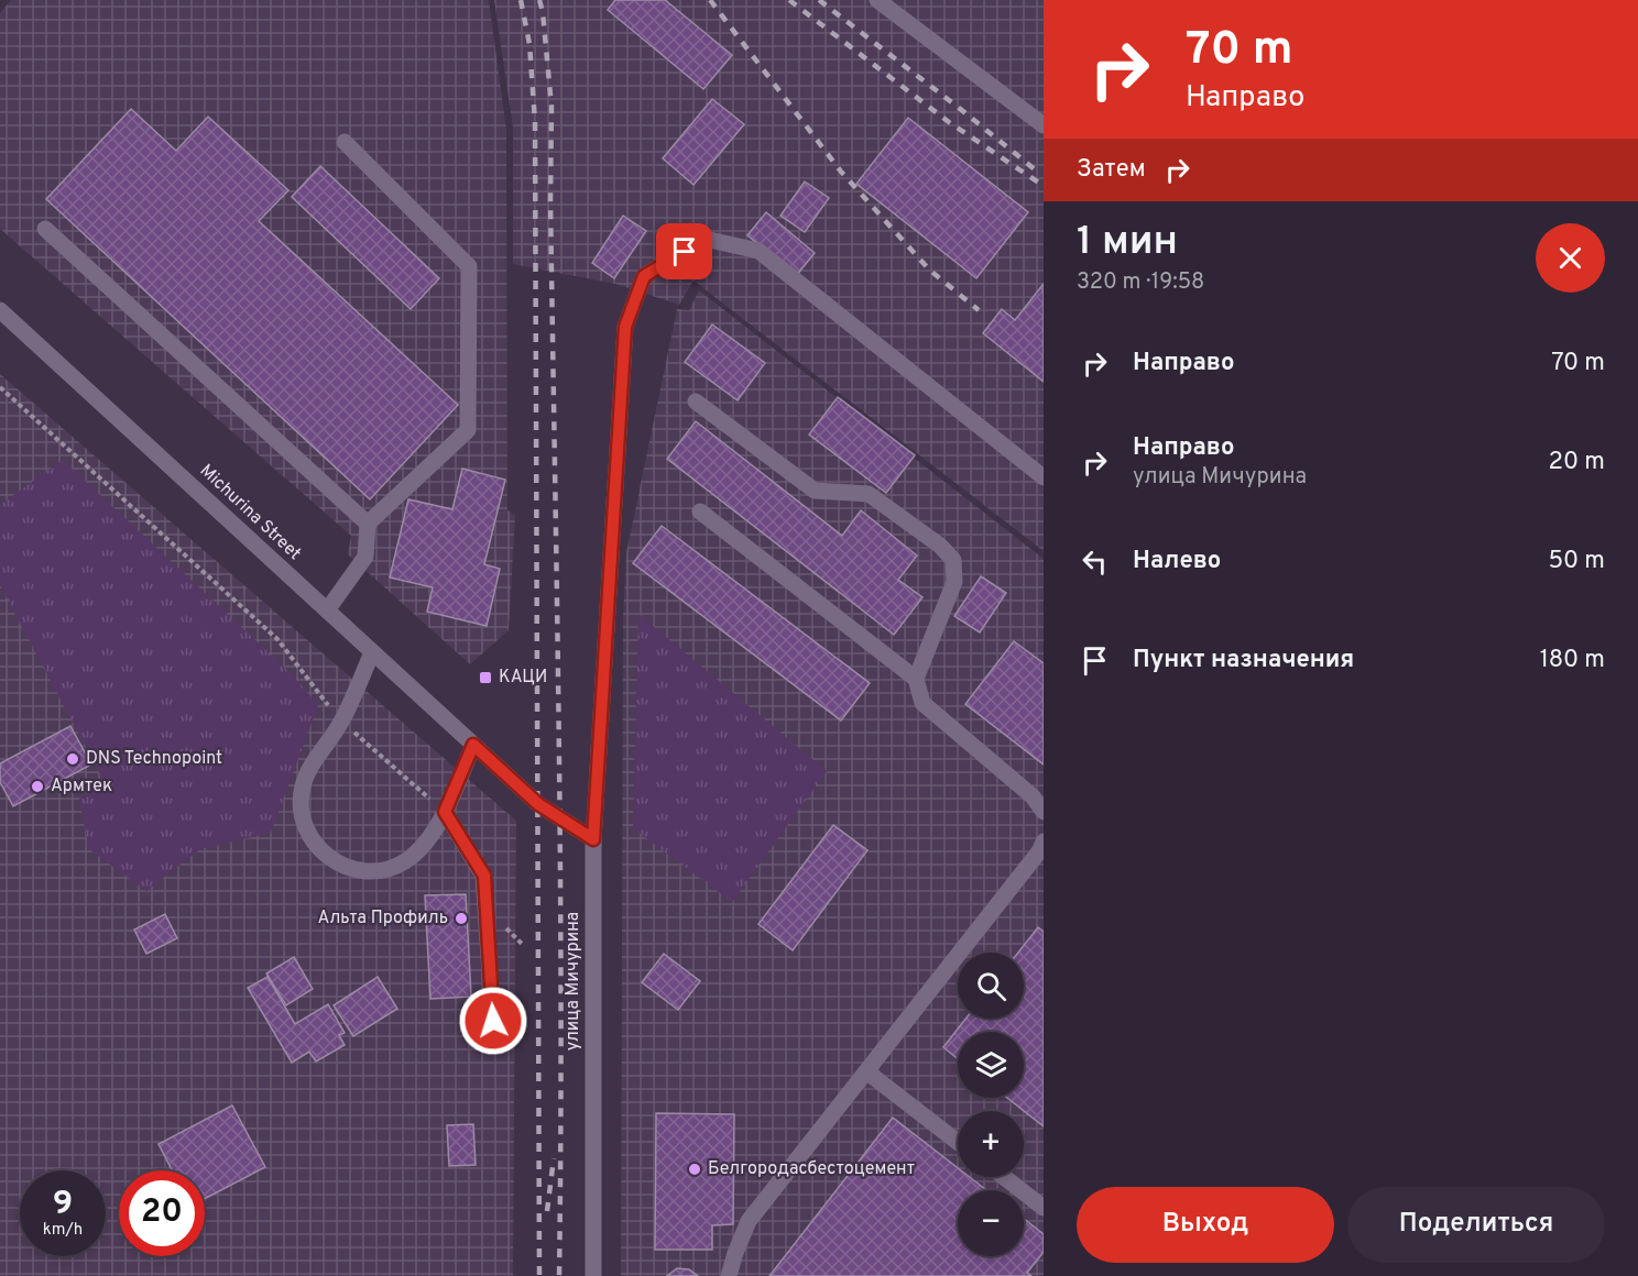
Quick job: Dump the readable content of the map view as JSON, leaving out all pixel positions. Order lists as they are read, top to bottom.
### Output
{
  "streets": {
    "street": ["Michurina Street", "улица Мичурина"]
  },
  "places": {
    "transit": ["КАЦИ"],
    "other": [
      "DNS Technopoint",
      "Армтек",
      "Альта Профиль",
      "Белгородасбестоцемент"
    ]
  },
  "page": {
    "turn": ["70 m", "Направо"],
    "then": "Затем",
    "heading": ["1 мин", "320 m · 19:58"],
    "list": [
      {
        "name": "Направо",
        "value": "70 m"
      },
      {
        "name": "Направо",
        "note": "улица Мичурина",
        "value": "20 m"
      },
      {
        "name": "Налево",
        "value": "50 m"
      },
      {
        "name": "Пункт назначения",
        "value": "180 m"
      }
    ],
    "map_buttons": ["+", "−"],
    "speed": "9 km/h",
    "limit": "20",
    "buttons": ["Выход", "Поделиться"]
  }
}
